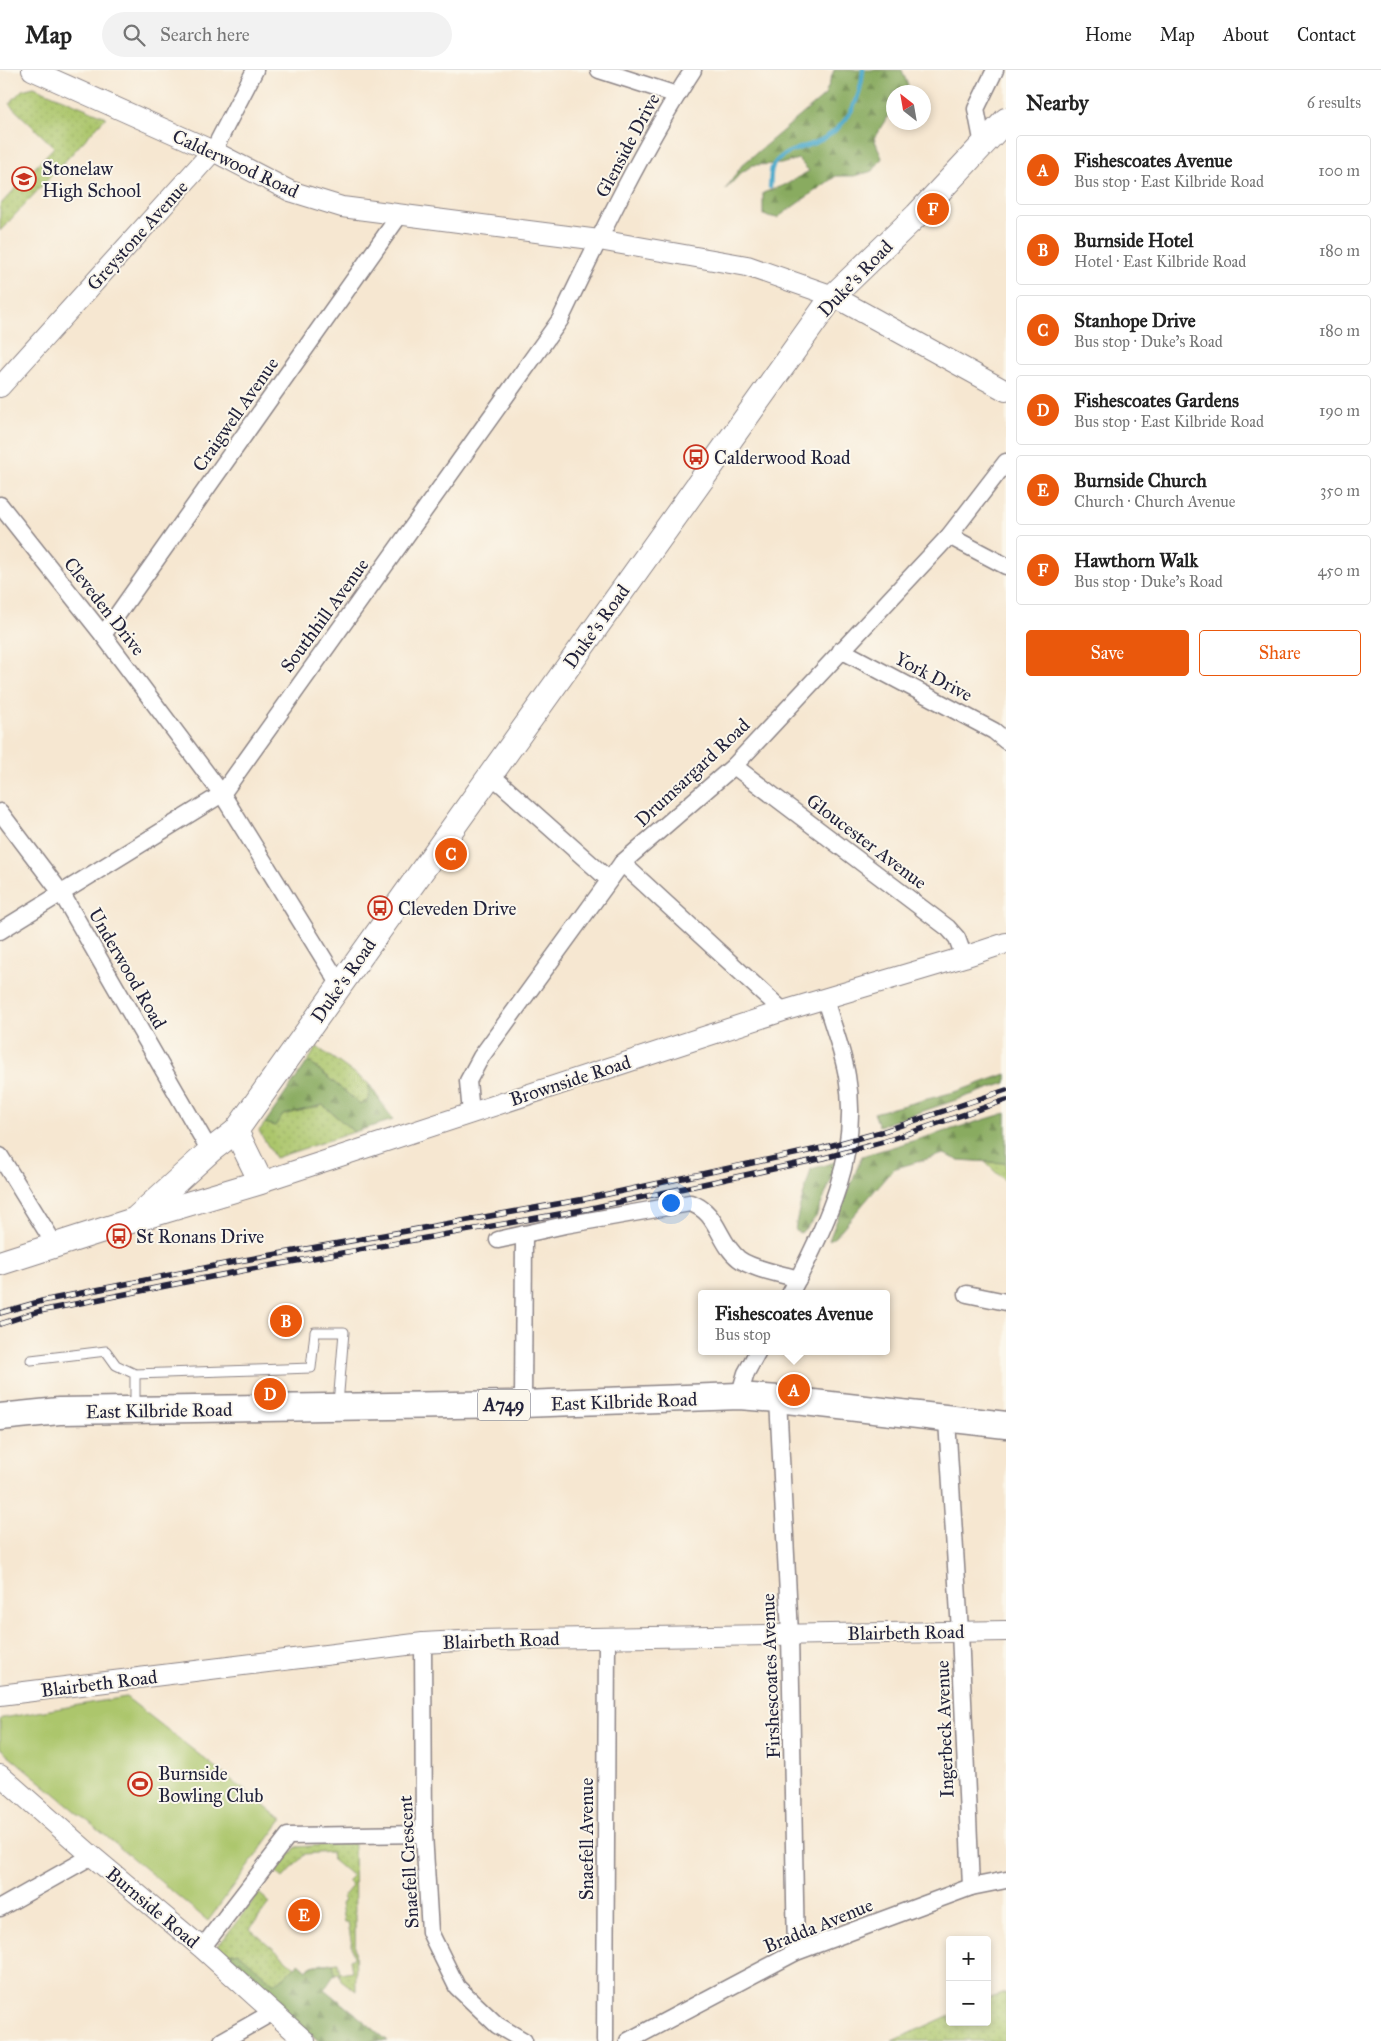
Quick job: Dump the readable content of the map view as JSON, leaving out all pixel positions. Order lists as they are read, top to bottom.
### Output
{
  "streets": {
    "main road": [
      "Duke's Road",
      "Brownside Road",
      "East Kilbride Road",
      "A749"
    ],
    "street": [
      "Glenside Drive",
      "Calderwood Road",
      "Greystone Avenue",
      "Craigwell Avenue",
      "Cleveden Drive",
      "Southhill Avenue",
      "York Drive",
      "Drumsargard Road",
      "Gloucester Avenue",
      "Underwood Road",
      "Blairbeth Road",
      "Firshescoates Avenue",
      "Ingerbeck Avenue",
      "Snaefell Avenue",
      "Snaefell Crescent",
      "Burnside Road",
      "Bradda Avenue"
    ]
  },
  "crossings": [
    ["Glenside Drive", "Calderwood Road"],
    ["Glenside Drive", "Southhill Avenue"],
    ["Calderwood Road", "Greystone Avenue"],
    ["Calderwood Road", "Duke's Road"],
    ["Calderwood Road", "Craigwell Avenue"],
    ["Calderwood Road", "Southhill Avenue"],
    ["Duke's Road", "Cleveden Drive"],
    ["Duke's Road", "Underwood Road"],
    ["Duke's Road", "Brownside Road"],
    ["Craigwell Avenue", "Cleveden Drive"],
    ["Cleveden Drive", "Southhill Avenue"],
    ["Southhill Avenue", "Underwood Road"],
    ["York Drive", "Drumsargard Road"],
    ["Drumsargard Road", "Gloucester Avenue"],
    ["Drumsargard Road", "Brownside Road"],
    ["Gloucester Avenue", "Brownside Road"],
    ["East Kilbride Road", "Firshescoates Avenue"],
    ["East Kilbride Road", "Ingerbeck Avenue"],
    ["Blairbeth Road", "Firshescoates Avenue"],
    ["Blairbeth Road", "Ingerbeck Avenue"],
    ["Blairbeth Road", "Snaefell Avenue"],
    ["Blairbeth Road", "Snaefell Crescent"],
    ["Firshescoates Avenue", "Bradda Avenue"],
    ["Ingerbeck Avenue", "Bradda Avenue"]
  ],
  "places": {
    "school or university": ["Stonelaw High School"],
    "bus stop": ["Calderwood Road", "Cleveden Drive", "St Ronans Drive"],
    "sports": ["Burnside Bowling Club"]
  },
  "north": "top left",
  "page": {
    "header": "Map",
    "search": "Search here",
    "nav": [
      "Home",
      "Map",
      "About",
      "Contact"
    ],
    "heading": ["Nearby", "6 results"],
    "list": [
      {
        "mark": "A",
        "name": "Fishescoates Avenue",
        "note": "Bus stop · East Kilbride Road",
        "value": "100 m"
      },
      {
        "mark": "B",
        "name": "Burnside Hotel",
        "note": "Hotel · East Kilbride Road",
        "value": "180 m"
      },
      {
        "mark": "C",
        "name": "Stanhope Drive",
        "note": "Bus stop · Duke's Road",
        "value": "180 m"
      },
      {
        "mark": "D",
        "name": "Fishescoates Gardens",
        "note": "Bus stop · East Kilbride Road",
        "value": "190 m"
      },
      {
        "mark": "E",
        "name": "Burnside Church",
        "note": "Church · Church Avenue",
        "value": "350 m"
      },
      {
        "mark": "F",
        "name": "Hawthorn Walk",
        "note": "Bus stop · Duke's Road",
        "value": "450 m"
      }
    ],
    "pins": [
      "F",
      "C",
      "B",
      "A",
      "D",
      "E"
    ],
    "buttons": ["Save", "Share"],
    "popup": ["Fishescoates Avenue", "Bus stop"],
    "map_buttons": ["+", "−"]
  }
}
